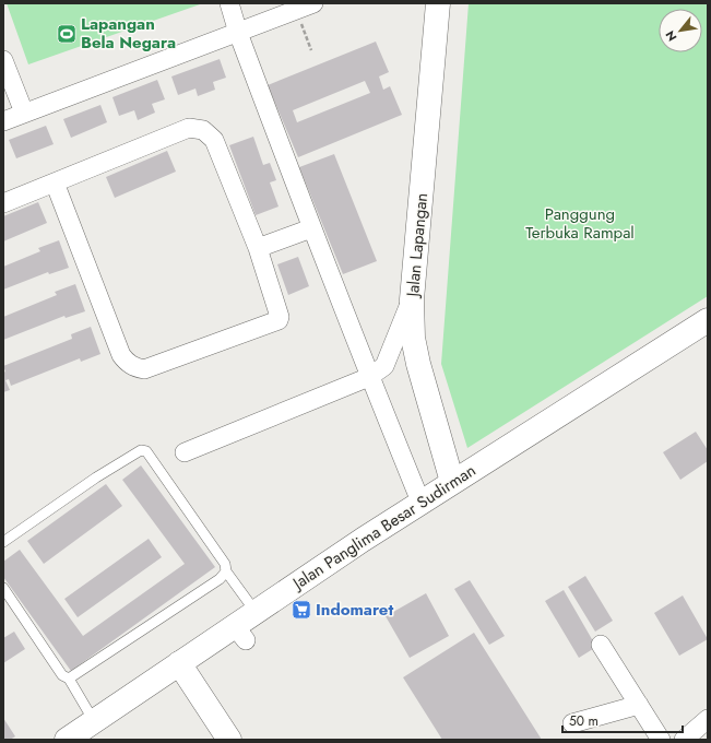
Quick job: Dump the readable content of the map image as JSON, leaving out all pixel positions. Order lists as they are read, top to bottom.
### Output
{
  "streets": {
    "main road": ["Jalan Lapangan", "Jalan Panglima Besar Sudirman"]
  },
  "crossings": [
    ["Jalan Lapangan", "Jalan Panglima Besar Sudirman"]
  ],
  "parks": ["Panggung Terbuka Rampal"],
  "places": {
    "sports": ["Lapangan Bela Negara"],
    "supermarket": ["Indomaret"]
  },
  "scale_bar": "50 m",
  "north": "bottom left"
}
